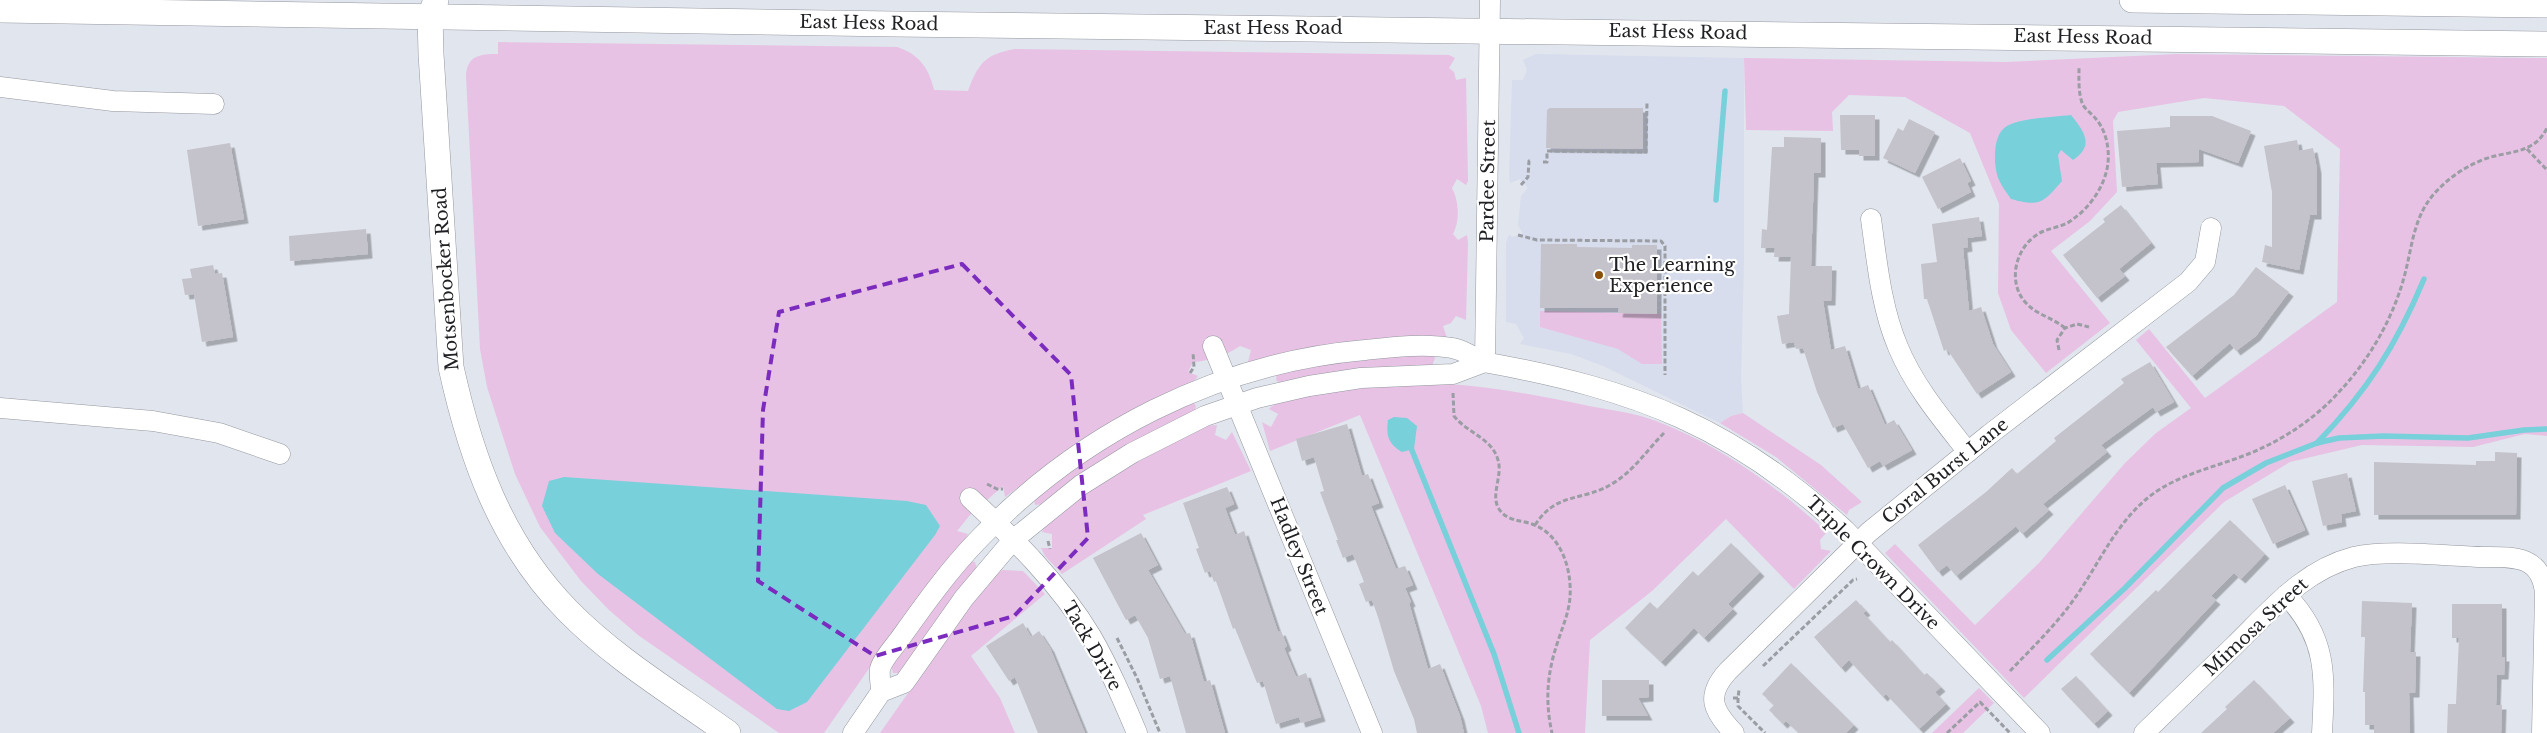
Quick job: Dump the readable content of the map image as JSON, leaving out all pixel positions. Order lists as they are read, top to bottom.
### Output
{
  "streets": {
    "main road": ["East Hess Road", "Motsenbocker Road"],
    "street": [
      "Pardee Street",
      "Coral Burst Lane",
      "Hadley Street",
      "Triple Crown Drive",
      "Mimosa Street",
      "Tack Drive"
    ]
  },
  "crossings": [
    ["East Hess Road", "Pardee Street"],
    ["East Hess Road", "Motsenbocker Road"],
    ["Pardee Street", "Triple Crown Drive"],
    ["Coral Burst Lane", "Triple Crown Drive"],
    ["Hadley Street", "Triple Crown Drive"],
    ["Triple Crown Drive", "Tack Drive"]
  ],
  "places": ["The Learning Experience"]
}
